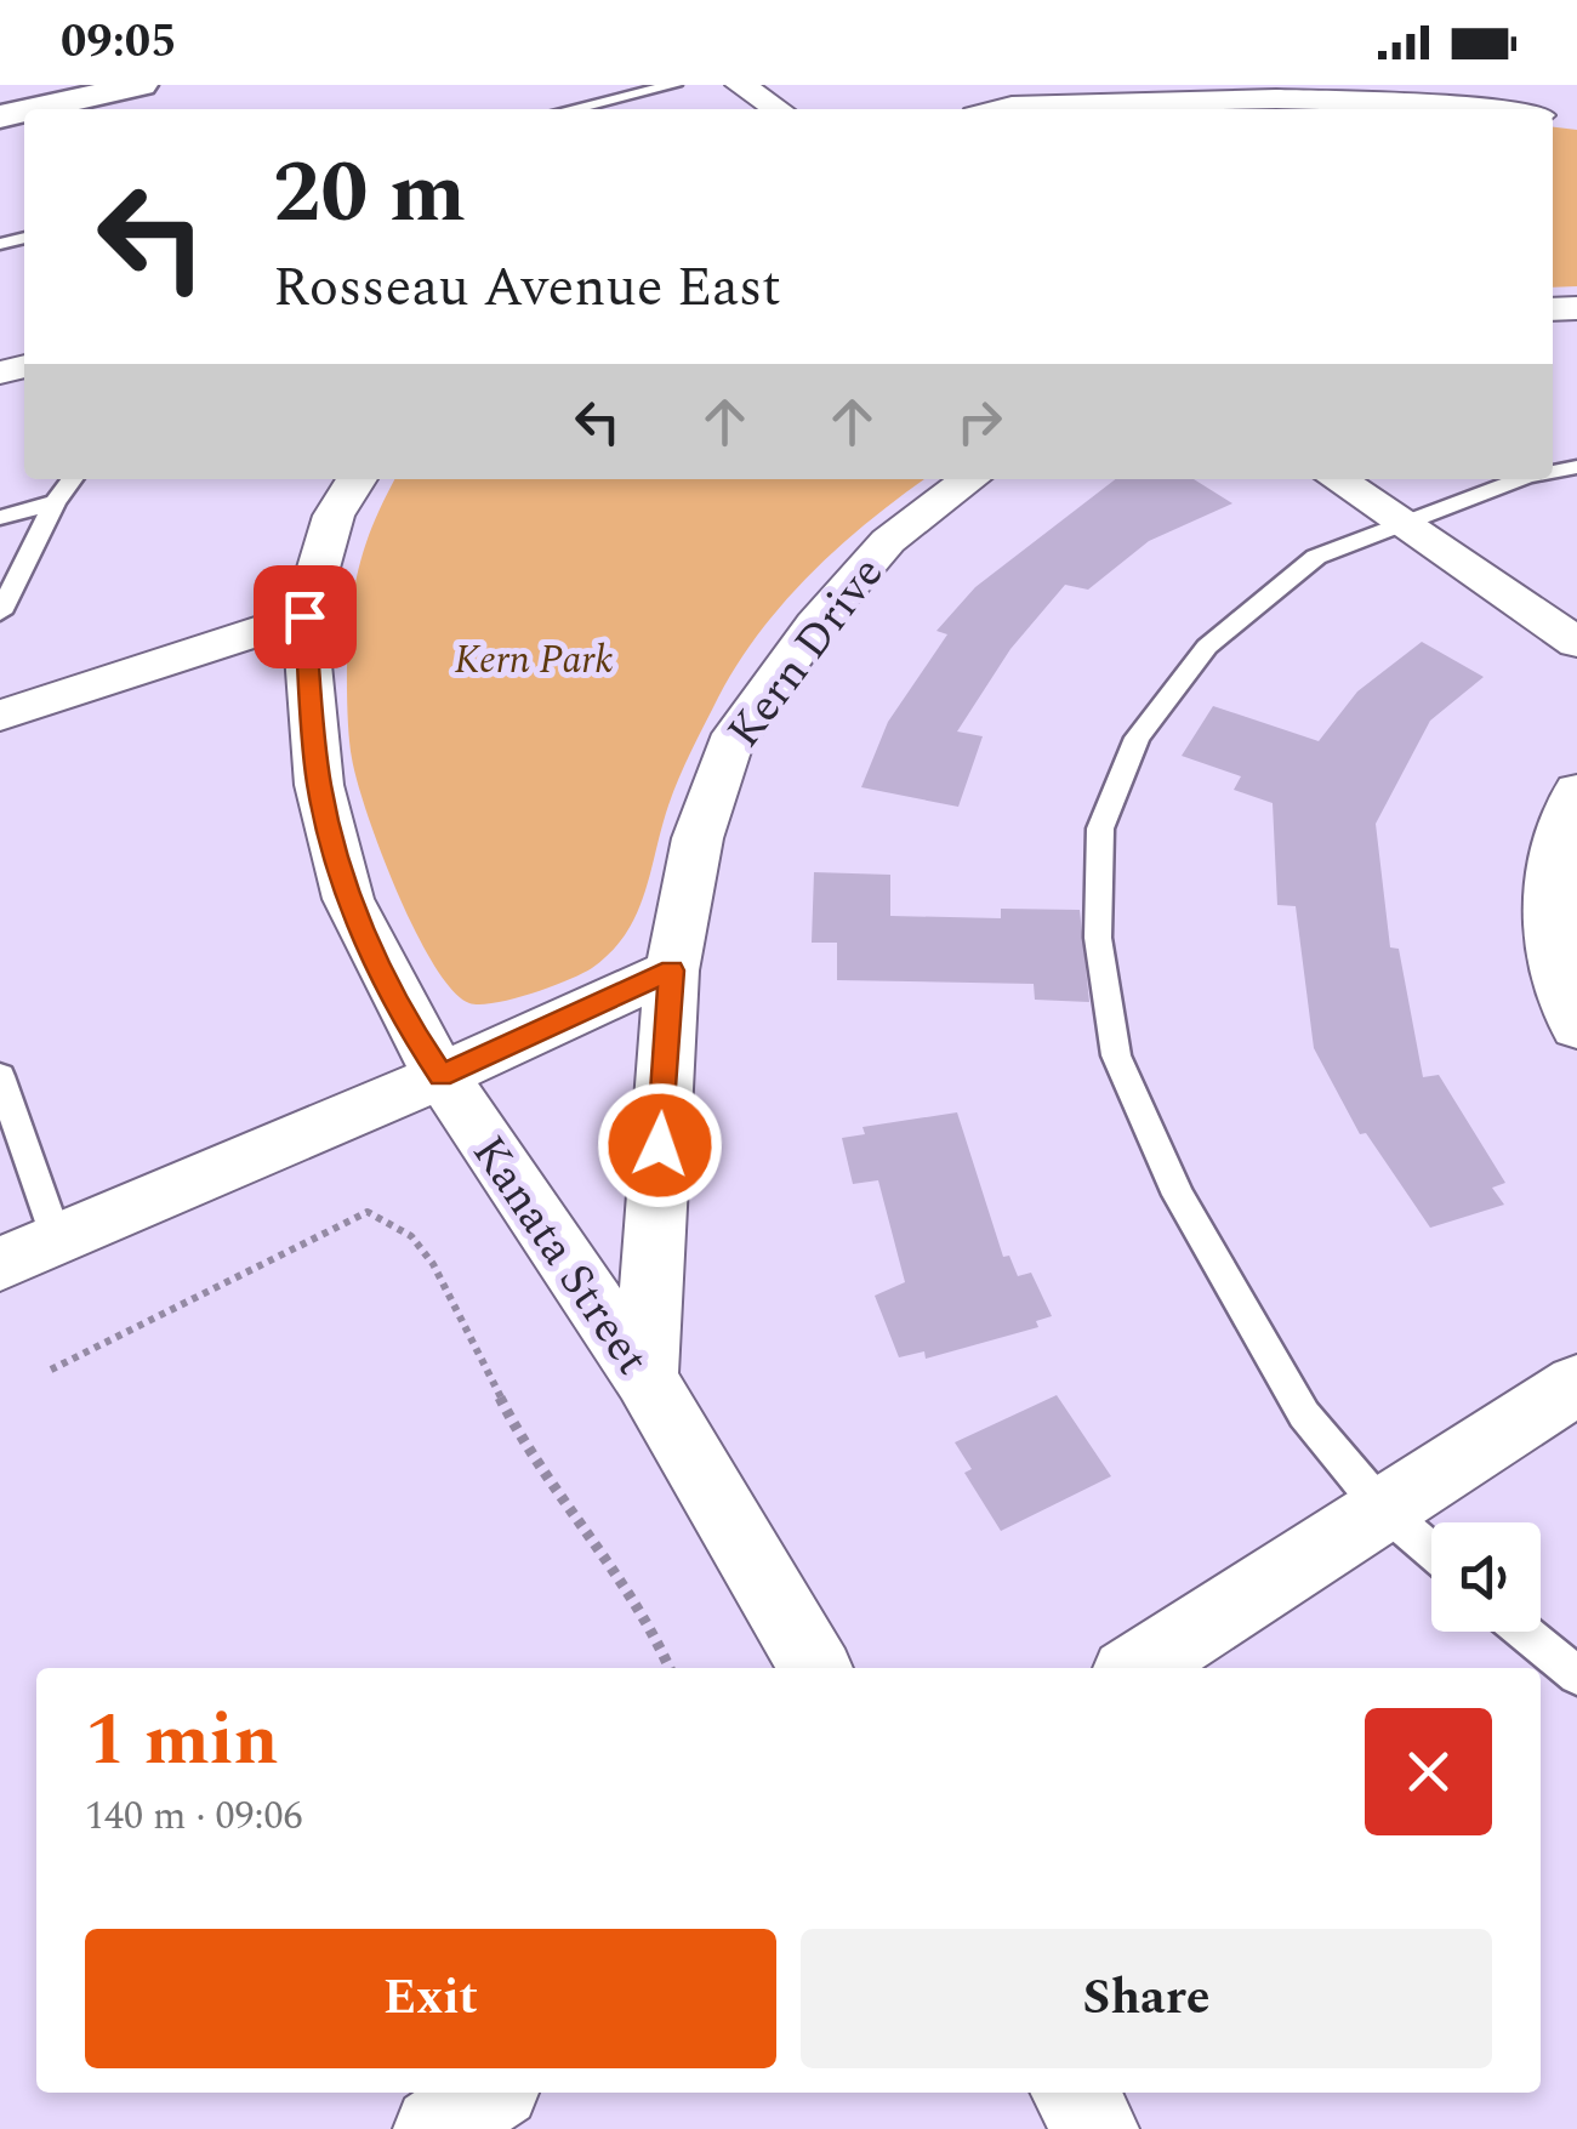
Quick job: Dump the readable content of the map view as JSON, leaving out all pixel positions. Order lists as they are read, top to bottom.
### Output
{
  "streets": {
    "street": ["Kern Drive", "Kanata Street"]
  },
  "crossings": [
    ["Kern Drive", "Kanata Street"]
  ],
  "parks": ["Kern Park"],
  "page": {
    "status": "09:05",
    "turn": ["20 m", "Rosseau Avenue East"],
    "heading": ["1 min", "140 m · 09:06"],
    "buttons": ["Exit", "Share"]
  }
}
